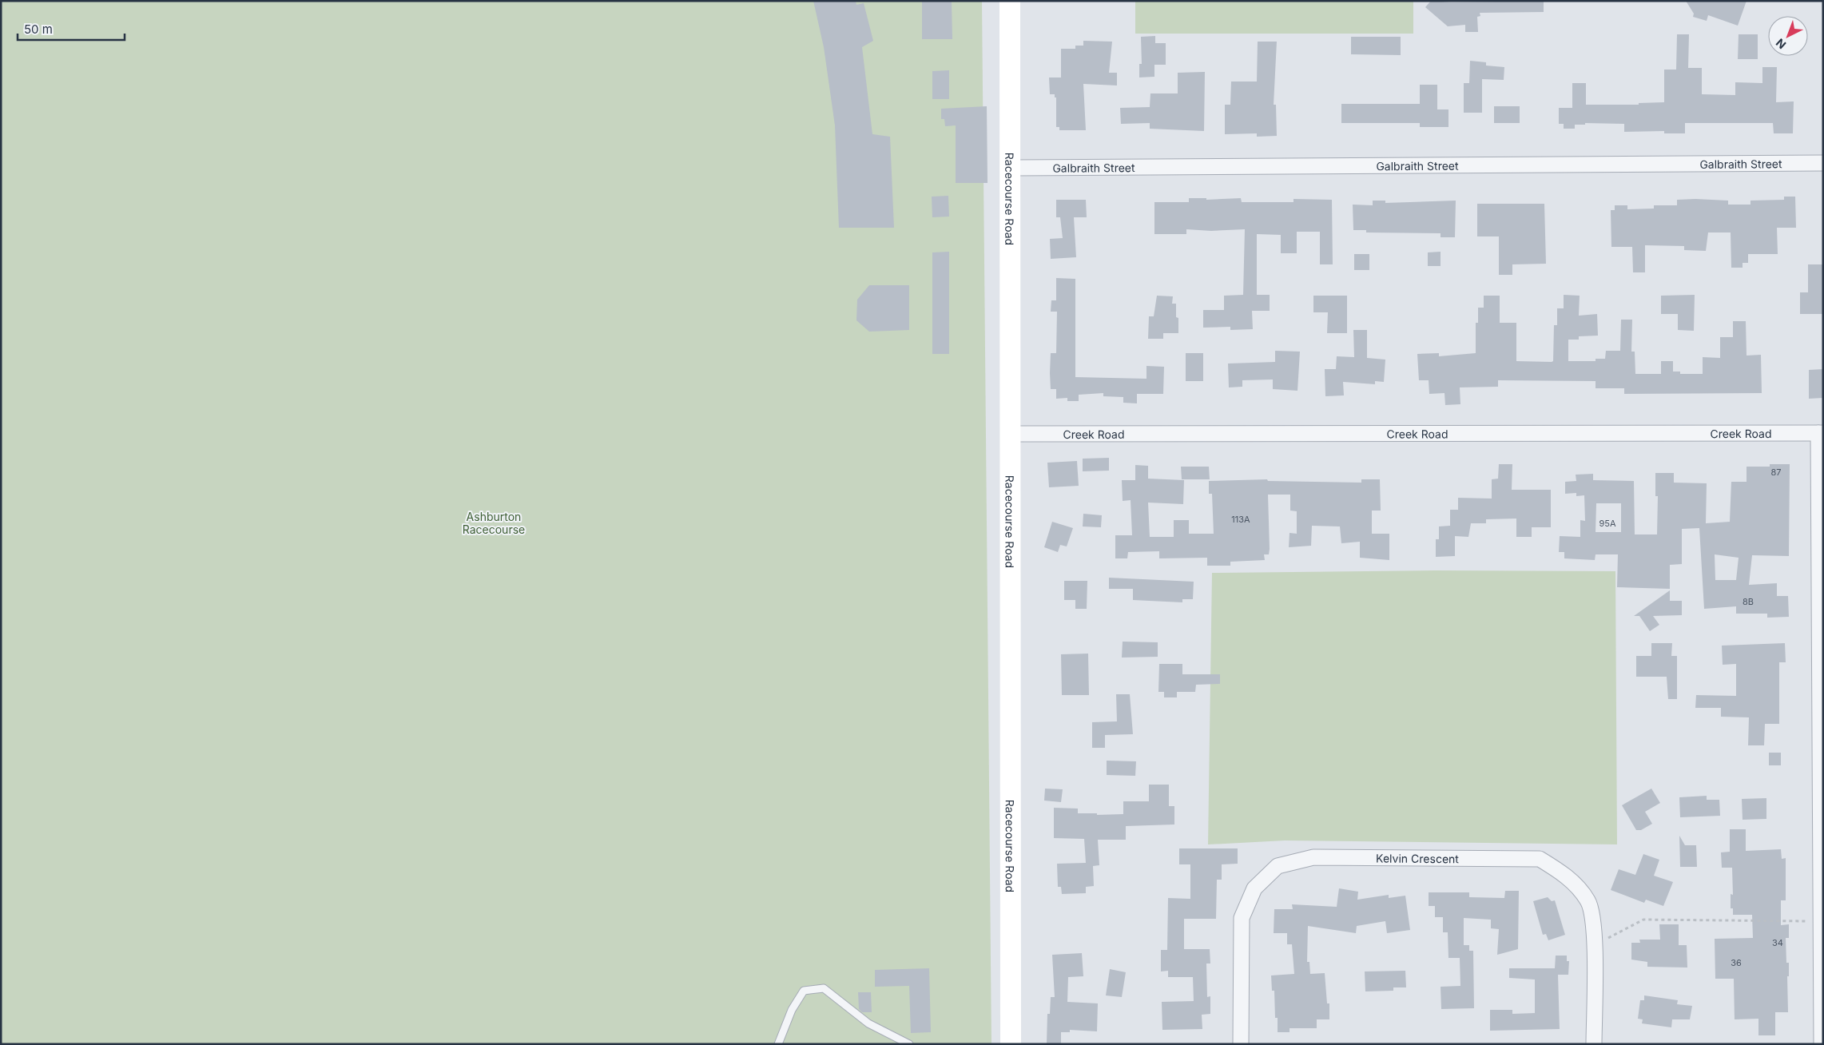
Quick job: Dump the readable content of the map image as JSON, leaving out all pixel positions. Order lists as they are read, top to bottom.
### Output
{
  "streets": {
    "street": [
      "Galbraith Street",
      "Racecourse Road",
      "Creek Road",
      "Kelvin Crescent"
    ]
  },
  "crossings": [
    ["Galbraith Street", "Racecourse Road"],
    ["Racecourse Road", "Creek Road"]
  ],
  "parks": ["Ashburton Racecourse"],
  "house_numbers": [
    "87",
    "113A",
    "95A",
    "8B",
    "34",
    "36"
  ],
  "scale_bar": "50 m",
  "north": "bottom left"
}
